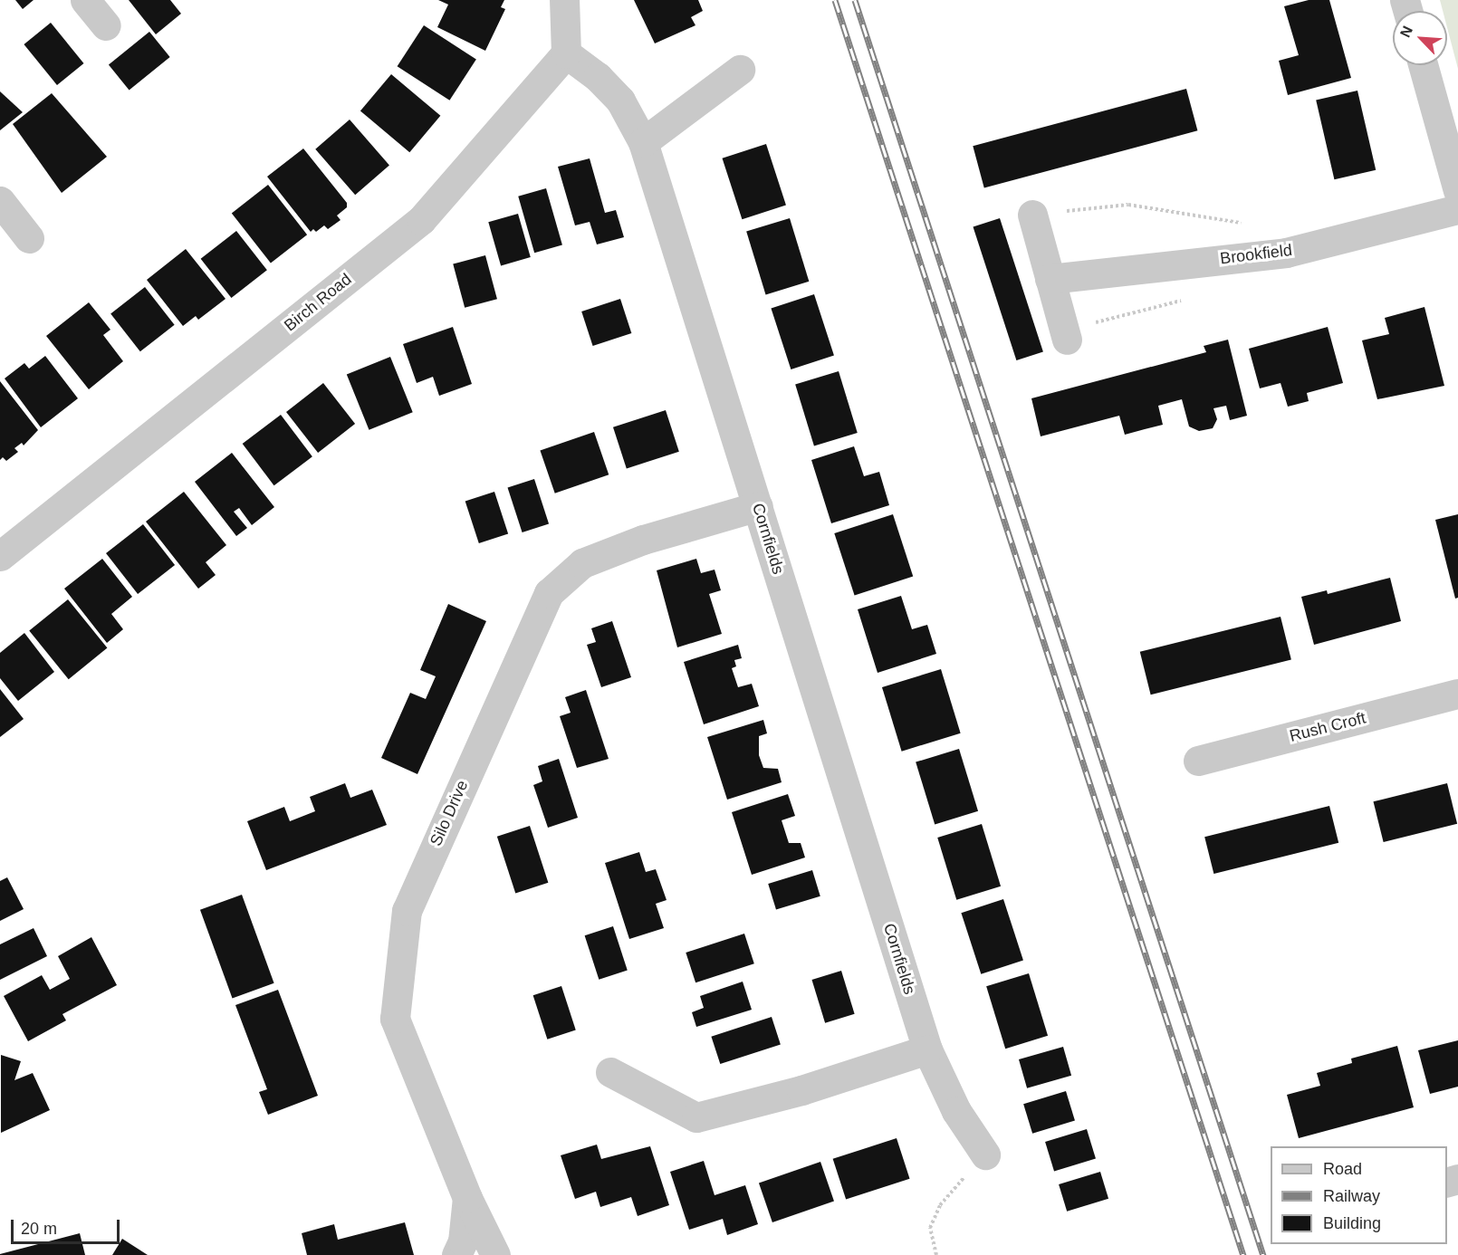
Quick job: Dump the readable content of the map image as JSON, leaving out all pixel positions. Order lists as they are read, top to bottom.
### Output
{
  "streets": {
    "street": [
      "Brookfield",
      "Birch Road",
      "Cornfields",
      "Rush Croft",
      "Silo Drive"
    ]
  },
  "crossings": [
    ["Birch Road", "Cornfields"],
    ["Cornfields", "Silo Drive"]
  ],
  "legend": ["Road", "Railway", "Building"],
  "scale_bar": "20 m",
  "north": "top left"
}
